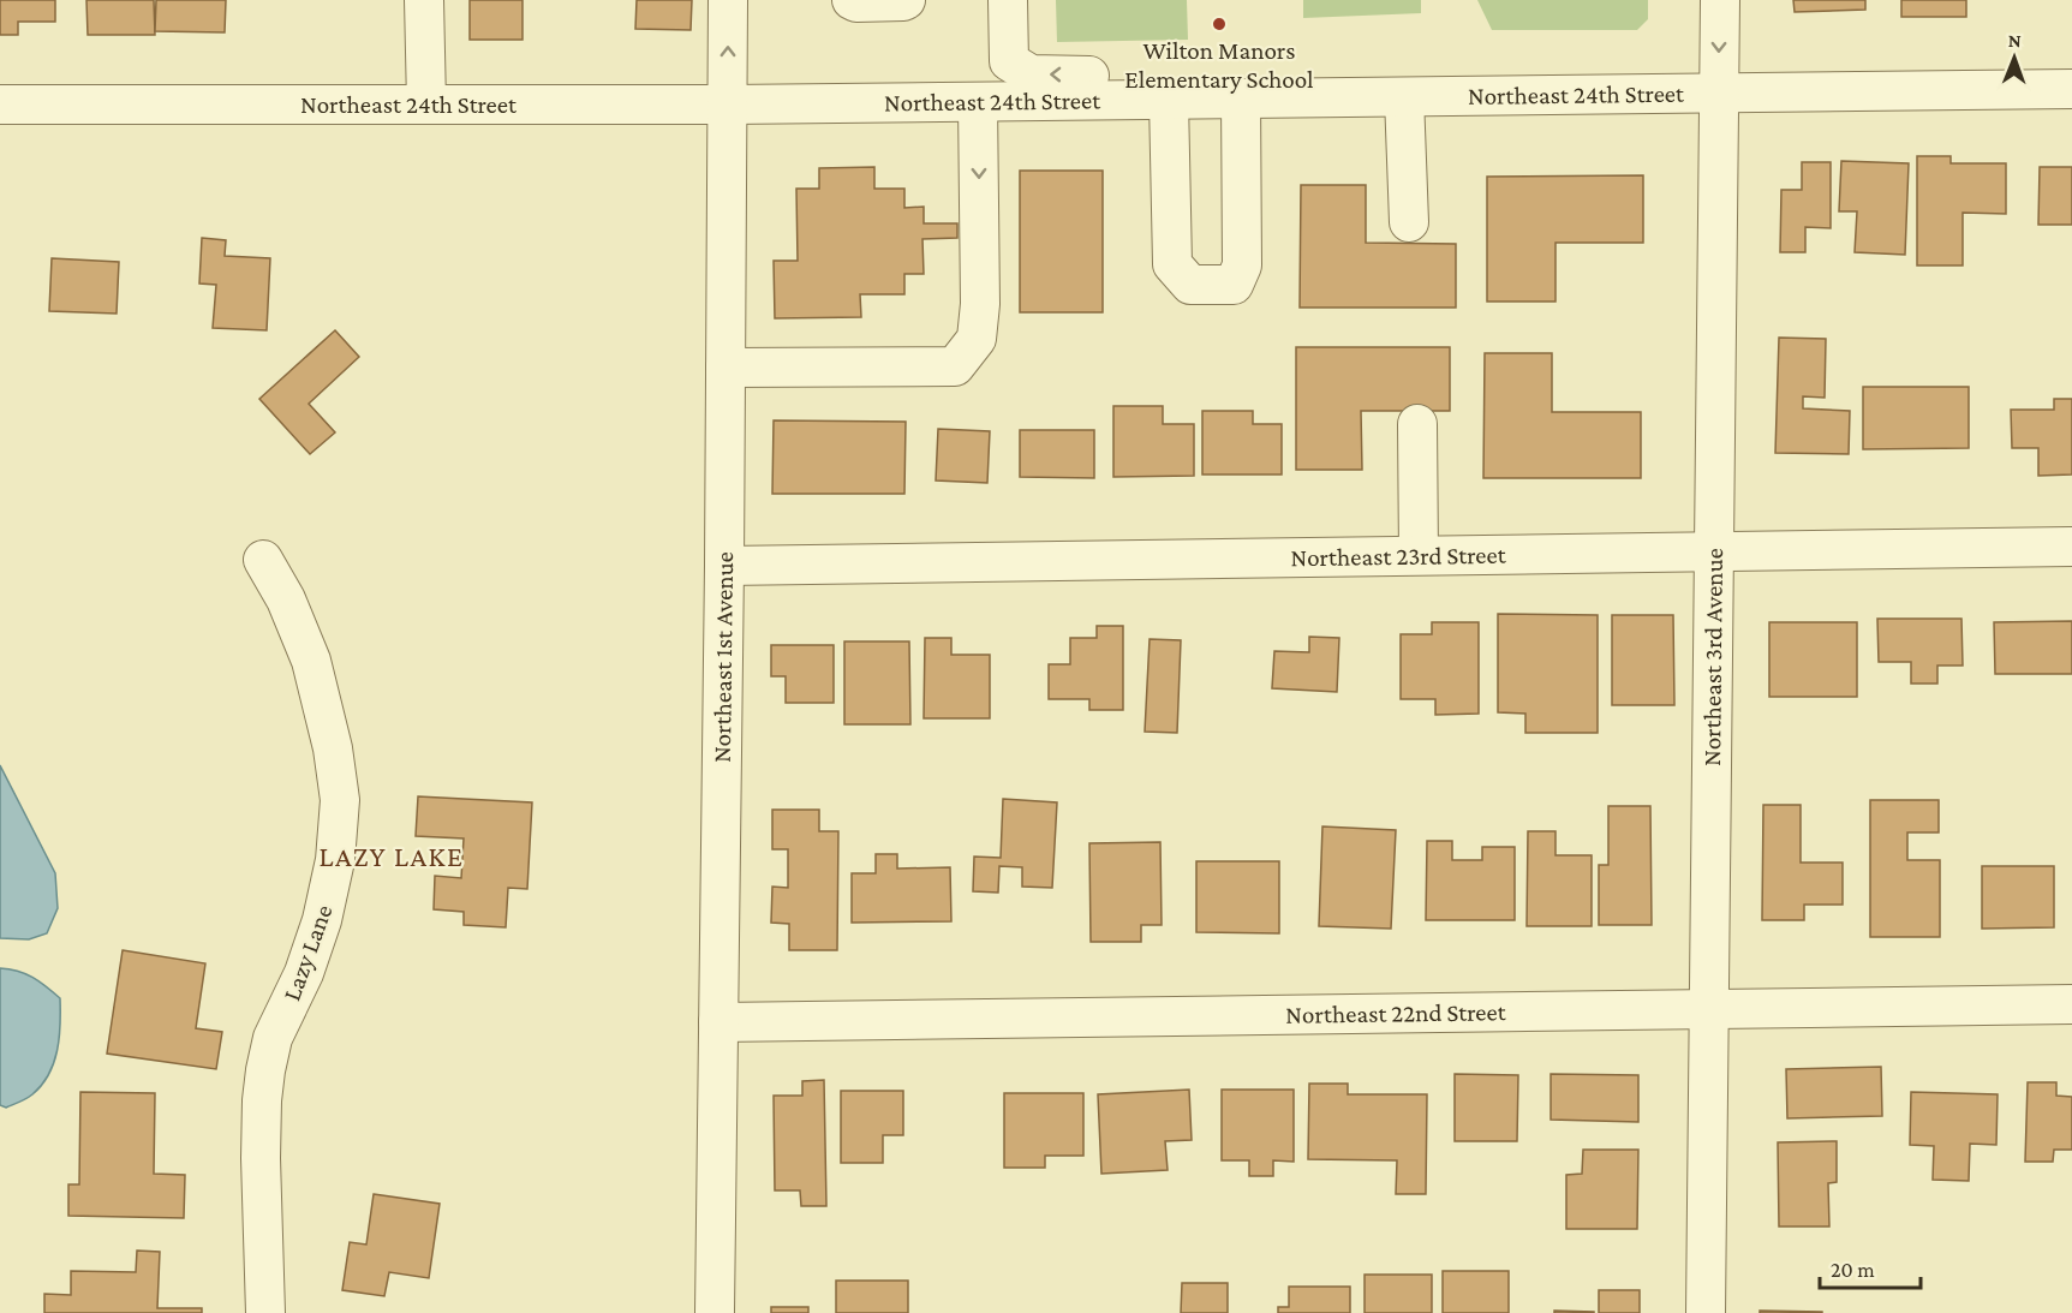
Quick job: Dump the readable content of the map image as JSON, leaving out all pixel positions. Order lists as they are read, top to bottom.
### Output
{
  "streets": {
    "street": [
      "Northeast 24th Street",
      "Northeast 23rd Street",
      "Northeast 1st Avenue",
      "Northeast 3rd Avenue",
      "Lazy Lane",
      "Northeast 22nd Street"
    ]
  },
  "crossings": [
    ["Northeast 24th Street", "Northeast 1st Avenue"],
    ["Northeast 24th Street", "Northeast 3rd Avenue"],
    ["Northeast 23rd Street", "Northeast 1st Avenue"],
    ["Northeast 23rd Street", "Northeast 3rd Avenue"],
    ["Northeast 1st Avenue", "Northeast 22nd Street"],
    ["Northeast 3rd Avenue", "Northeast 22nd Street"]
  ],
  "districts": ["LAZY LAKE"],
  "places": ["Wilton Manors Elementary School"],
  "scale_bar": "20 m",
  "north": "top"
}
